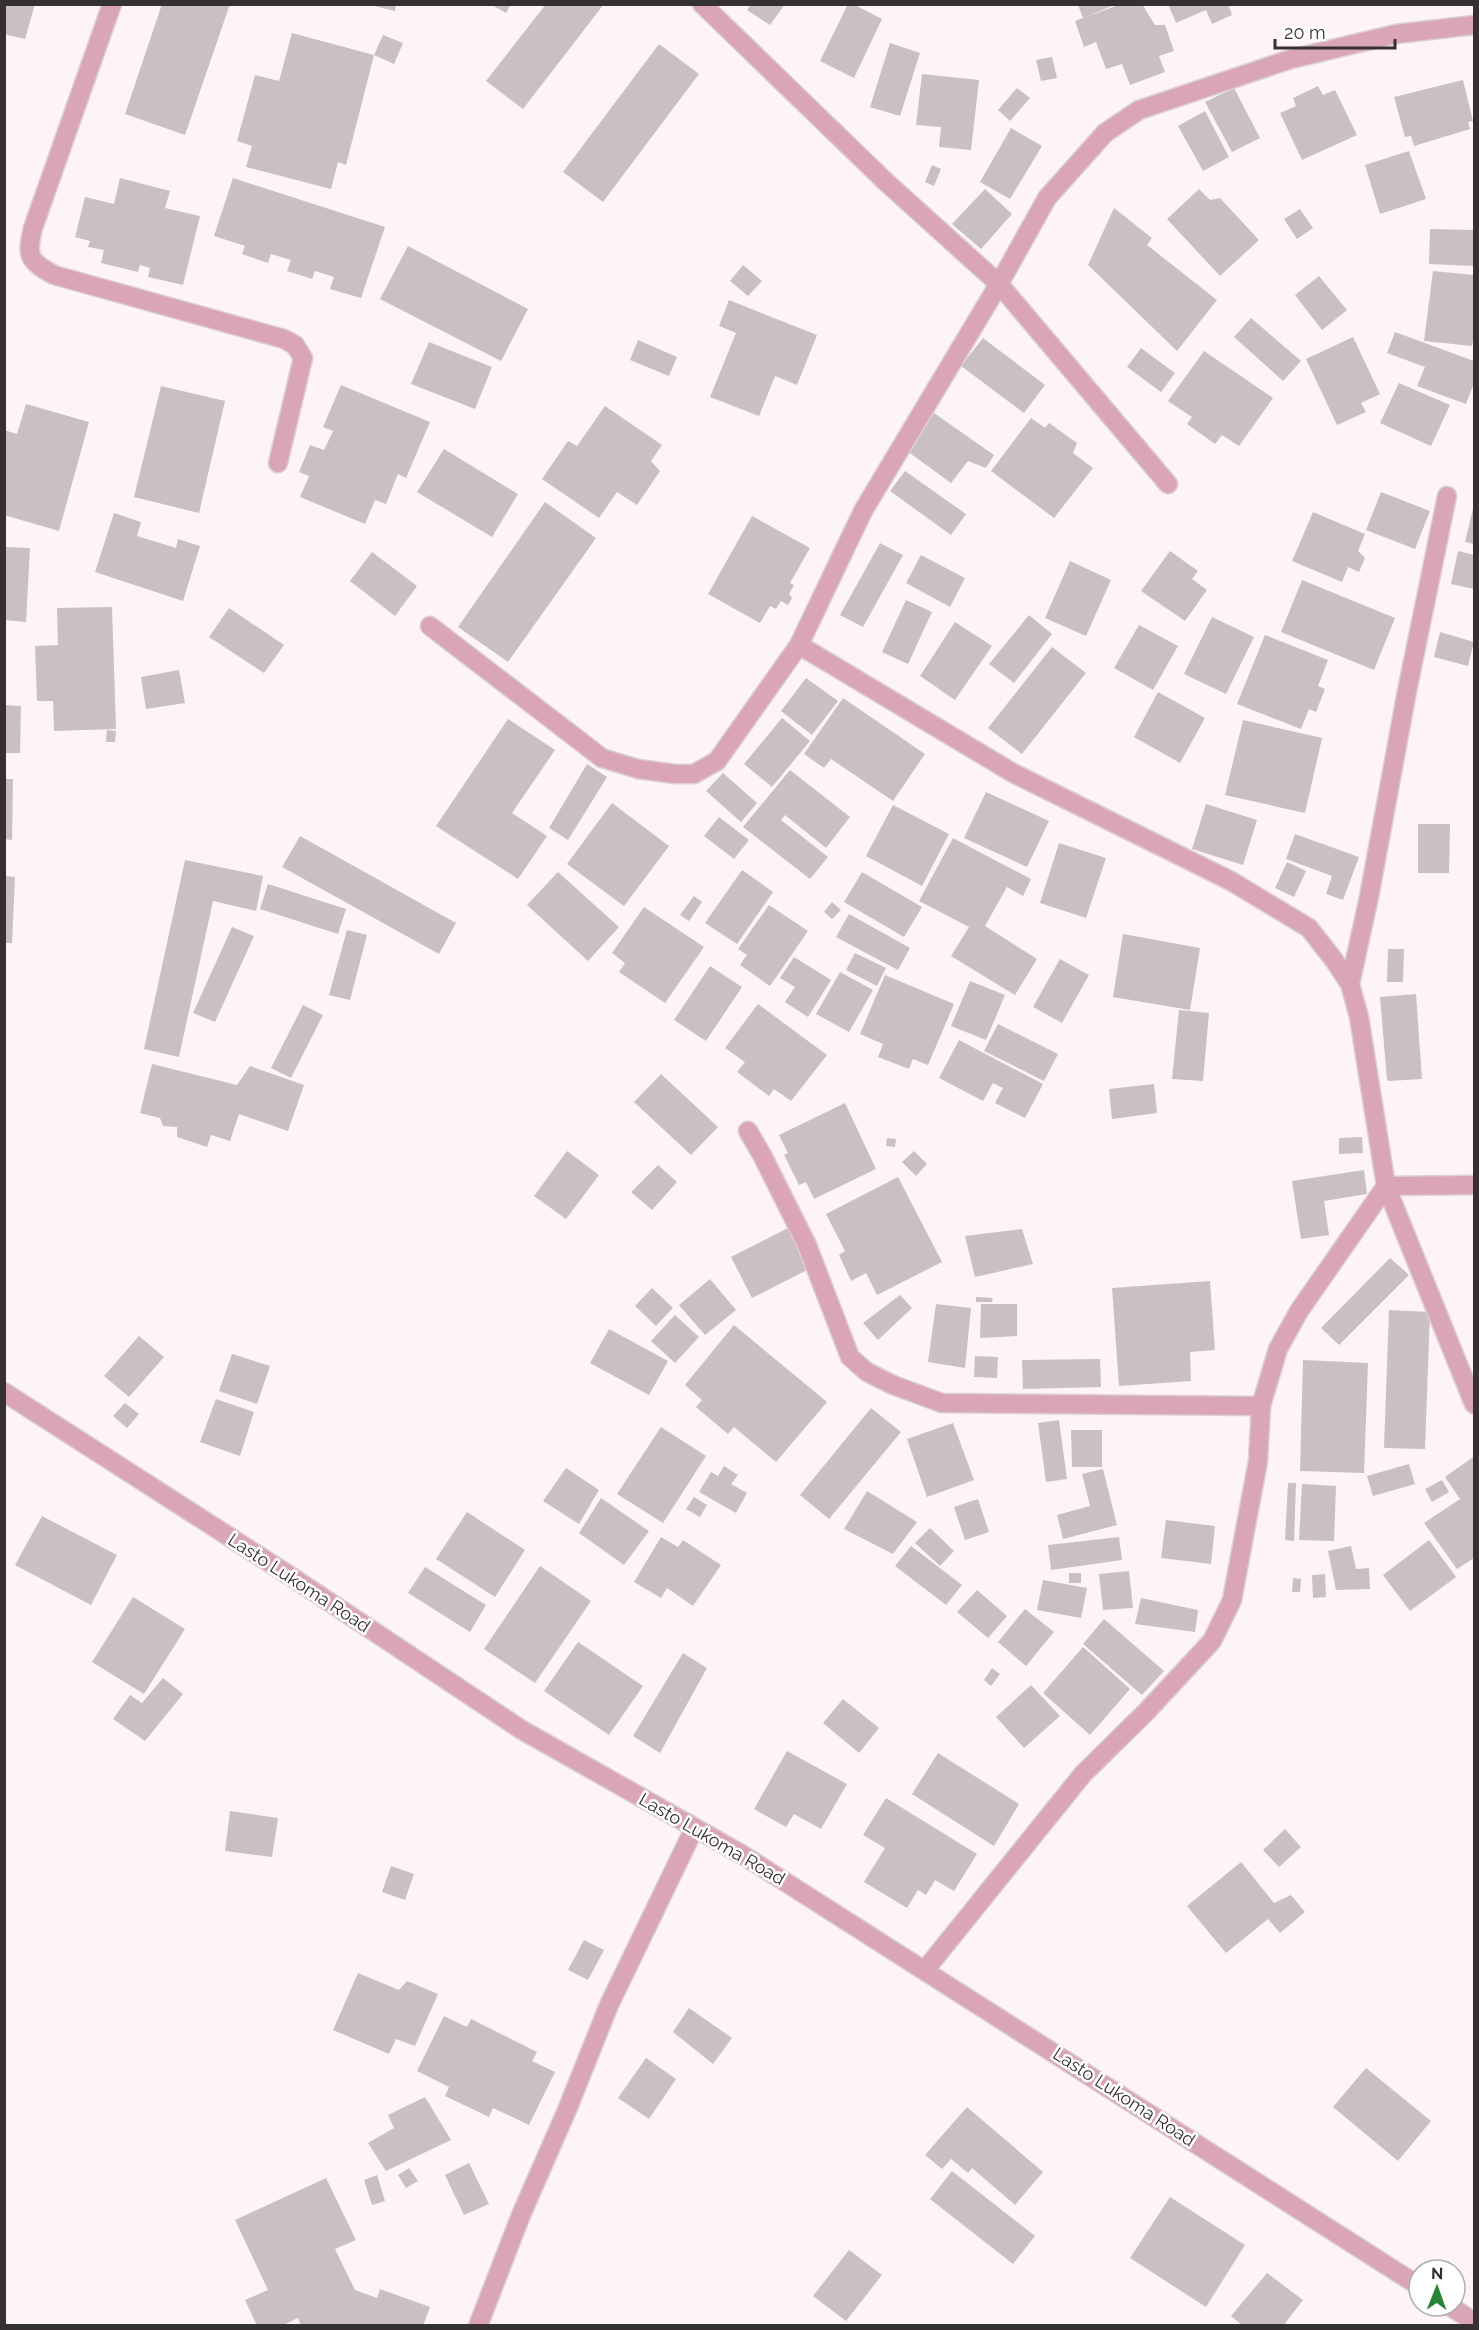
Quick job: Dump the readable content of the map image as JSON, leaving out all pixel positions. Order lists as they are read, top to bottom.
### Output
{
  "streets": {
    "street": ["Lasto Lukoma Road"]
  },
  "scale_bar": "20 m",
  "north": "top"
}
